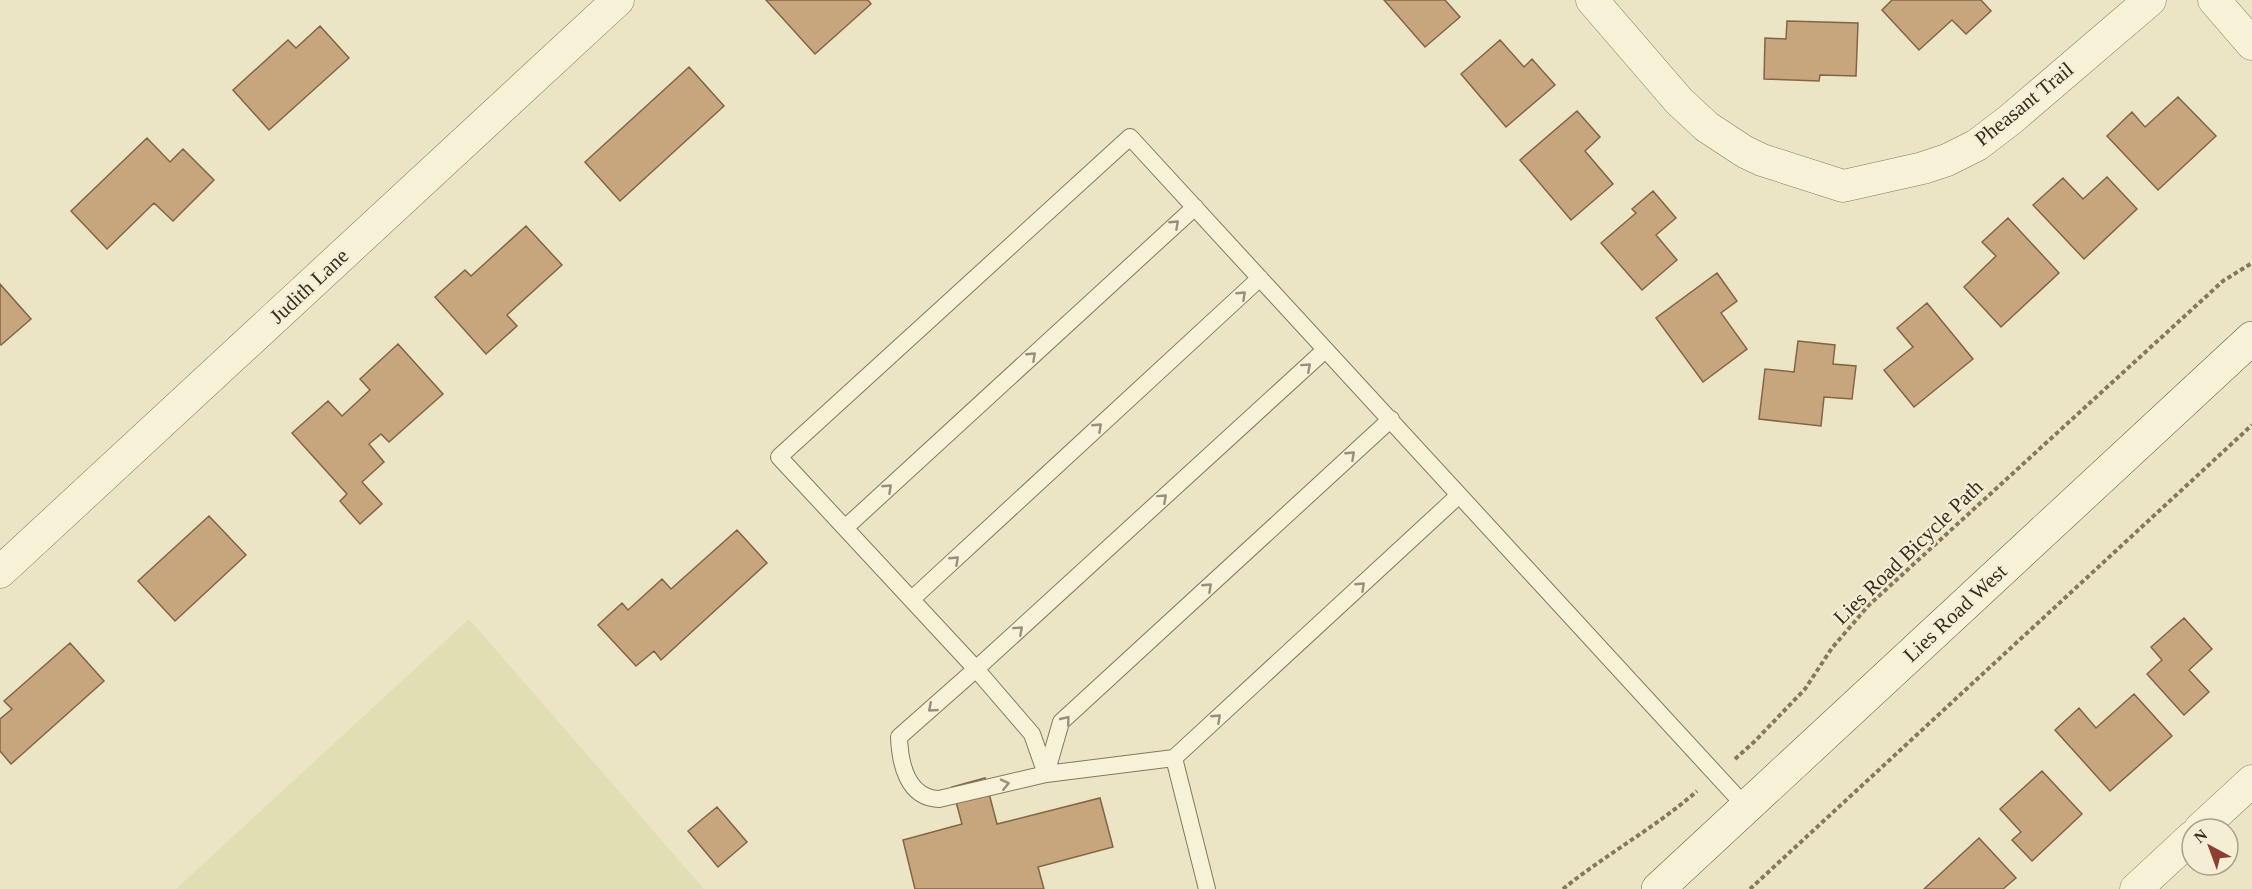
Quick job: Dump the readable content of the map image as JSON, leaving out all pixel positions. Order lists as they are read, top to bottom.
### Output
{
  "streets": {
    "street": ["Pheasant Trail", "Judith Lane", "Lies Road West"],
    "path": ["Lies Road Bicycle Path"]
  },
  "north": "top left"
}
